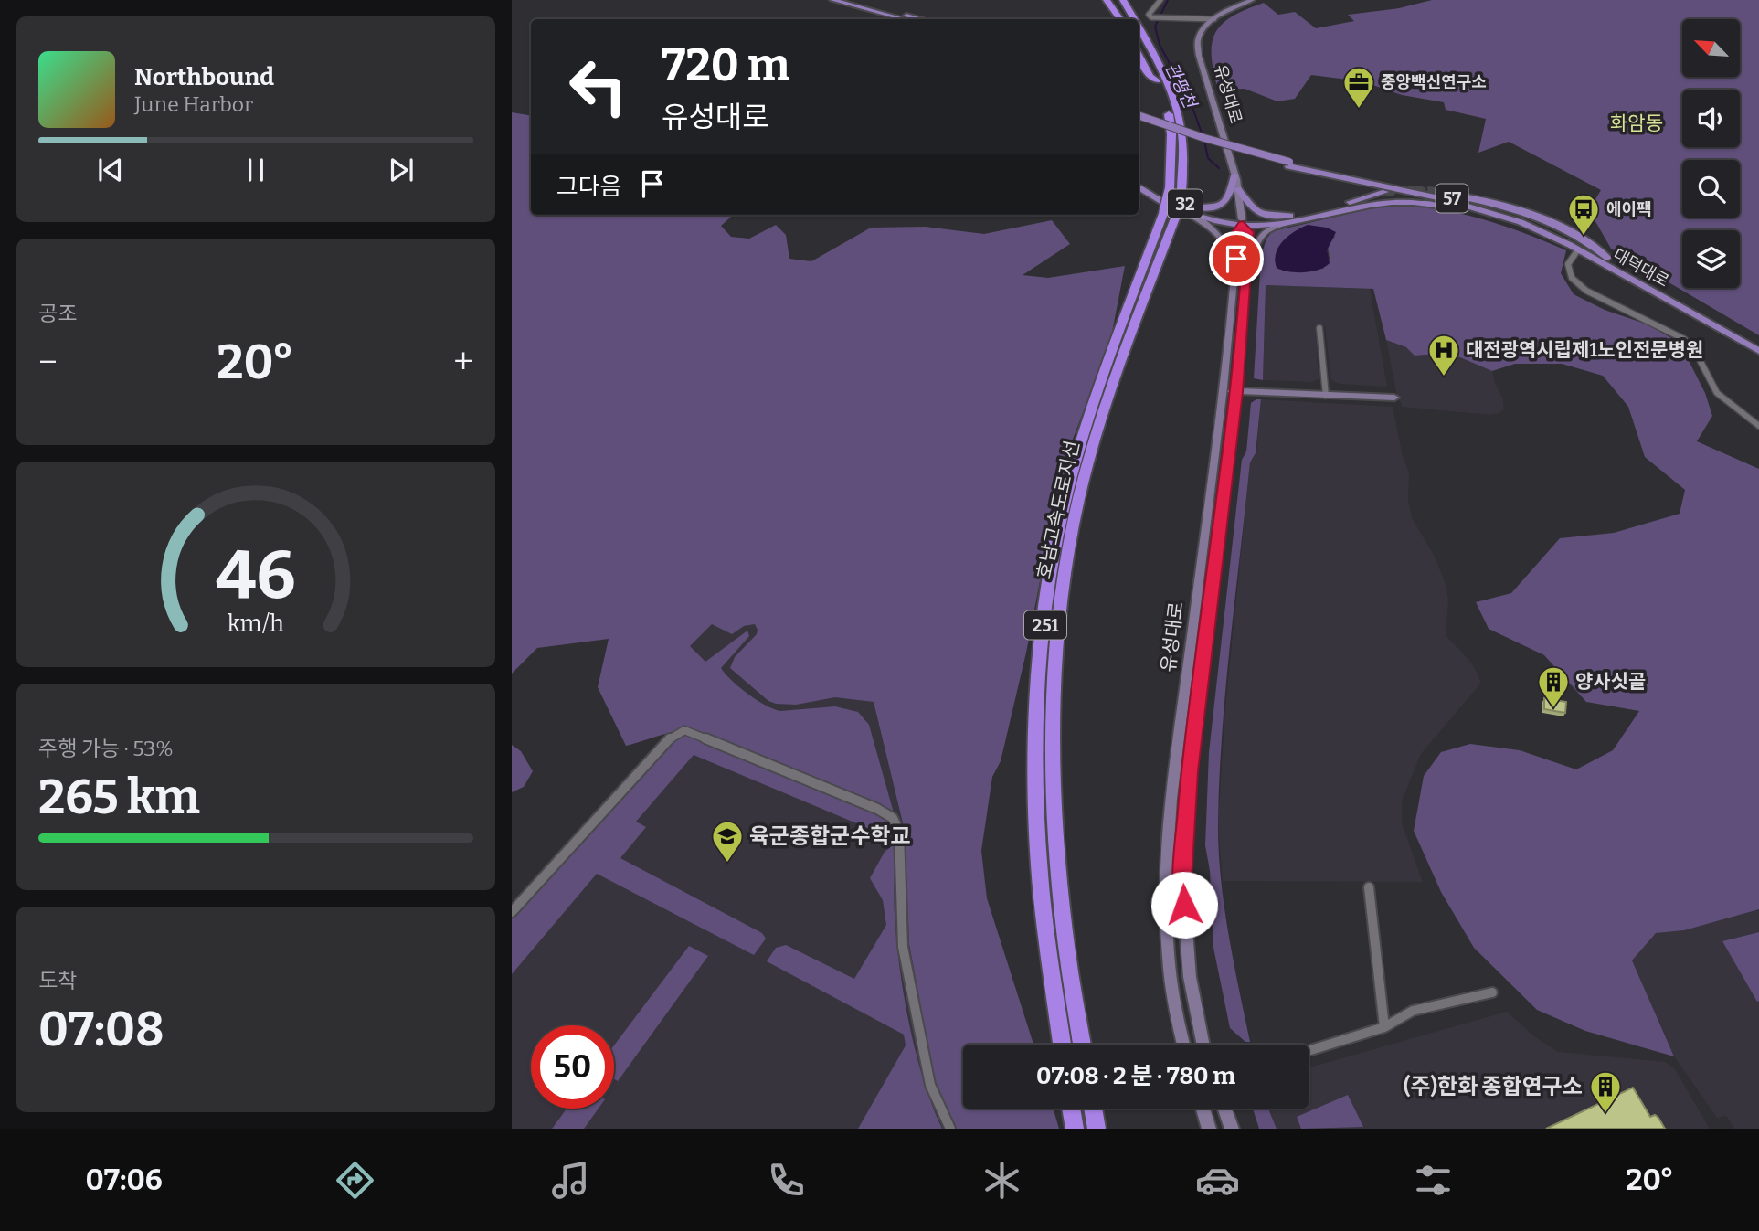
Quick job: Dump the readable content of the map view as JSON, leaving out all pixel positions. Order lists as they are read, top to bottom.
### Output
{
  "streets": {
    "highway": ["호남고속도로지선", "251"],
    "main road": [
      "유성대로",
      "57",
      "32",
      "대덕대로"
    ]
  },
  "crossings": [
    ["유성대로", "32"],
    ["57", "대덕대로"],
    ["32", "호남고속도로지선"]
  ],
  "districts": ["화암동"],
  "water": ["관평천"],
  "places": {
    "office": ["중앙백신연구소"],
    "bus stop": ["에이팩"],
    "hospital": ["대전광역시립제1노인전문병원"],
    "building": ["양사싯골", "(주)한화 종합연구소"],
    "school or university": ["육군종합군수학교"]
  },
  "north": "top left",
  "page": {
    "turn": ["720 m", "유성대로"],
    "song": ["Northbound", "June Harbor"],
    "then": "그다음",
    "tile": [
      "공조",
      ["주행 가능 · 53%", "265 km"],
      ["도착", "07:08"]
    ],
    "heat": ["−", "20°", "+"],
    "limit": "50",
    "trip": "07:08 · 2 분 · 780 m",
    "tabs": ["07:06", "20°"],
    "gauge": ["46", "km/h"]
  }
}
